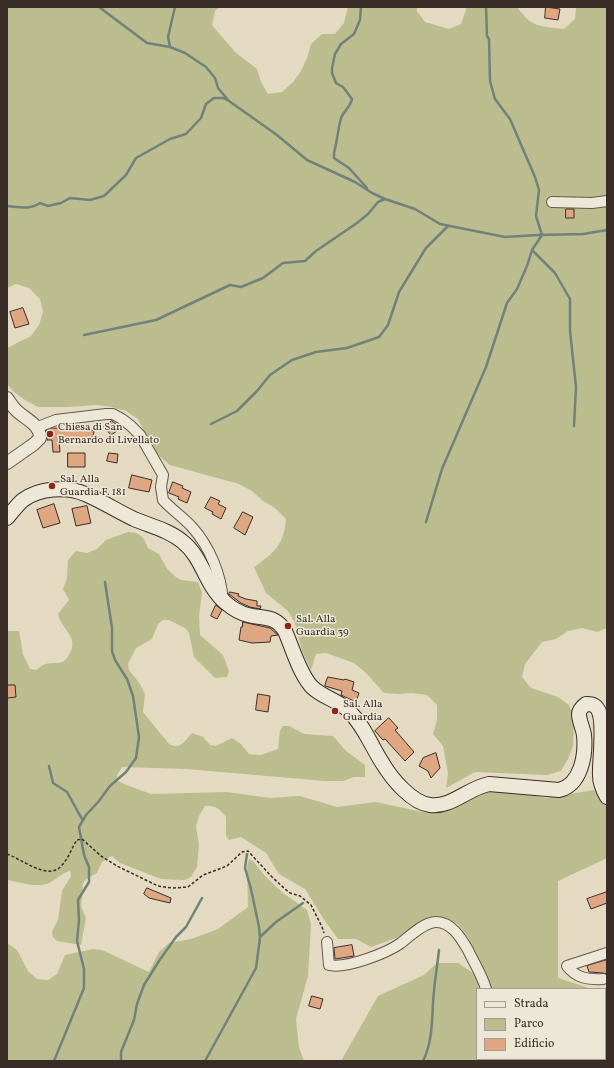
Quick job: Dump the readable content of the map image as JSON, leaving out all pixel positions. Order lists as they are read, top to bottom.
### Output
{
  "places": [
    "Chiesa di San Bernardo di Livellato",
    "Sal. Alla Guardia F. 181",
    "Sal. Alla Guardia 39",
    "Sal. Alla Guardia"
  ],
  "legend": ["Strada", "Parco", "Edificio"]
}
